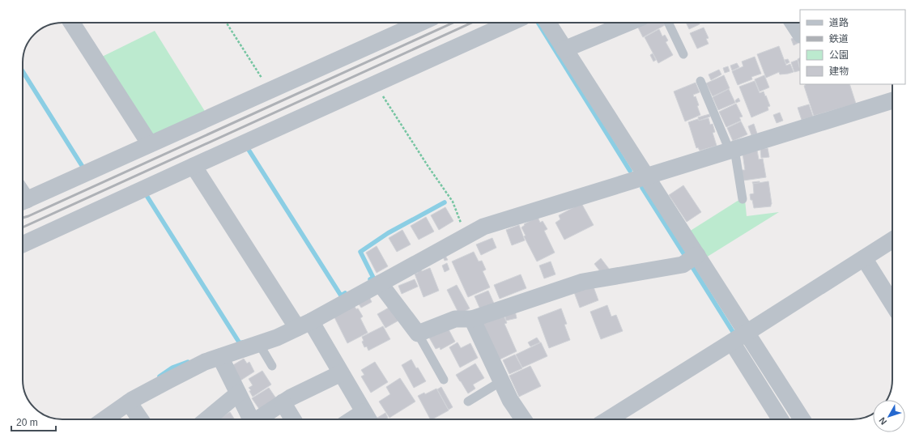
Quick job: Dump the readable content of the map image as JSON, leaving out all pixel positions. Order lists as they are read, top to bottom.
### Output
{
  "legend": [
    "道路",
    "鉄道",
    "公園",
    "建物"
  ],
  "scale_bar": "20 m",
  "north": "bottom left"
}
